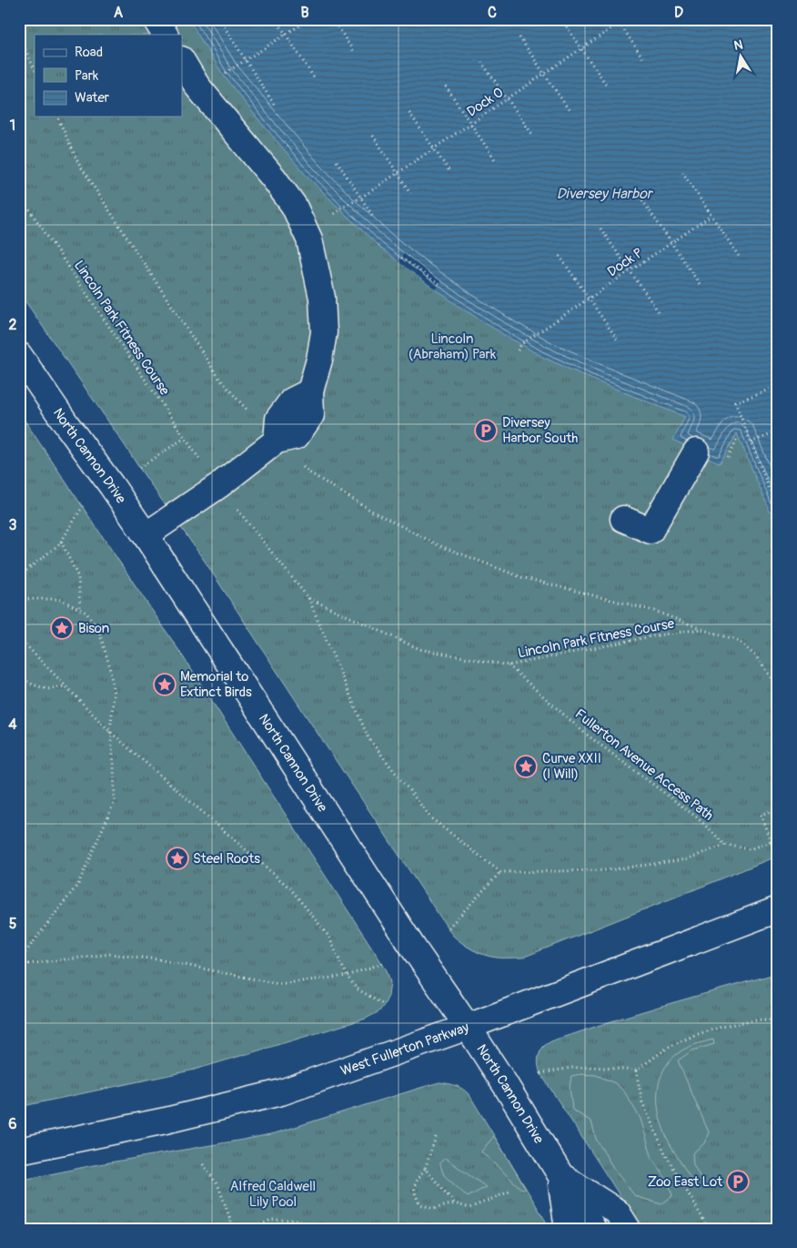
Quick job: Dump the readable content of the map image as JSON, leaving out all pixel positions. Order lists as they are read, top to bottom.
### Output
{
  "streets": {
    "street": ["North Cannon Drive", "West Fullerton Parkway"],
    "path": [
      "Dock O",
      "Dock P",
      "Lincoln Park Fitness Course",
      "Fullerton Avenue Access Path"
    ]
  },
  "crossings": [
    ["Lincoln Park Fitness Course", "Fullerton Avenue Access Path"],
    ["North Cannon Drive", "West Fullerton Parkway"]
  ],
  "water": ["Diversey Harbor"],
  "parks": ["Lincoln (Abraham) Park", "Alfred Caldwell Lily Pool"],
  "places": {
    "parking": ["Diversey Harbor South", "Zoo East Lot"],
    "place": [
      "Bison",
      "Memorial to Extinct Birds",
      "Curve XXII (I Will)",
      "Steel Roots"
    ]
  },
  "legend": ["Road", "Park", "Water"],
  "north": "top",
  "grid": {
    "columns": [
      "A",
      "B",
      "C",
      "D"
    ],
    "rows": [
      "1",
      "2",
      "3",
      "4",
      "5",
      "6"
    ]
  }
}
